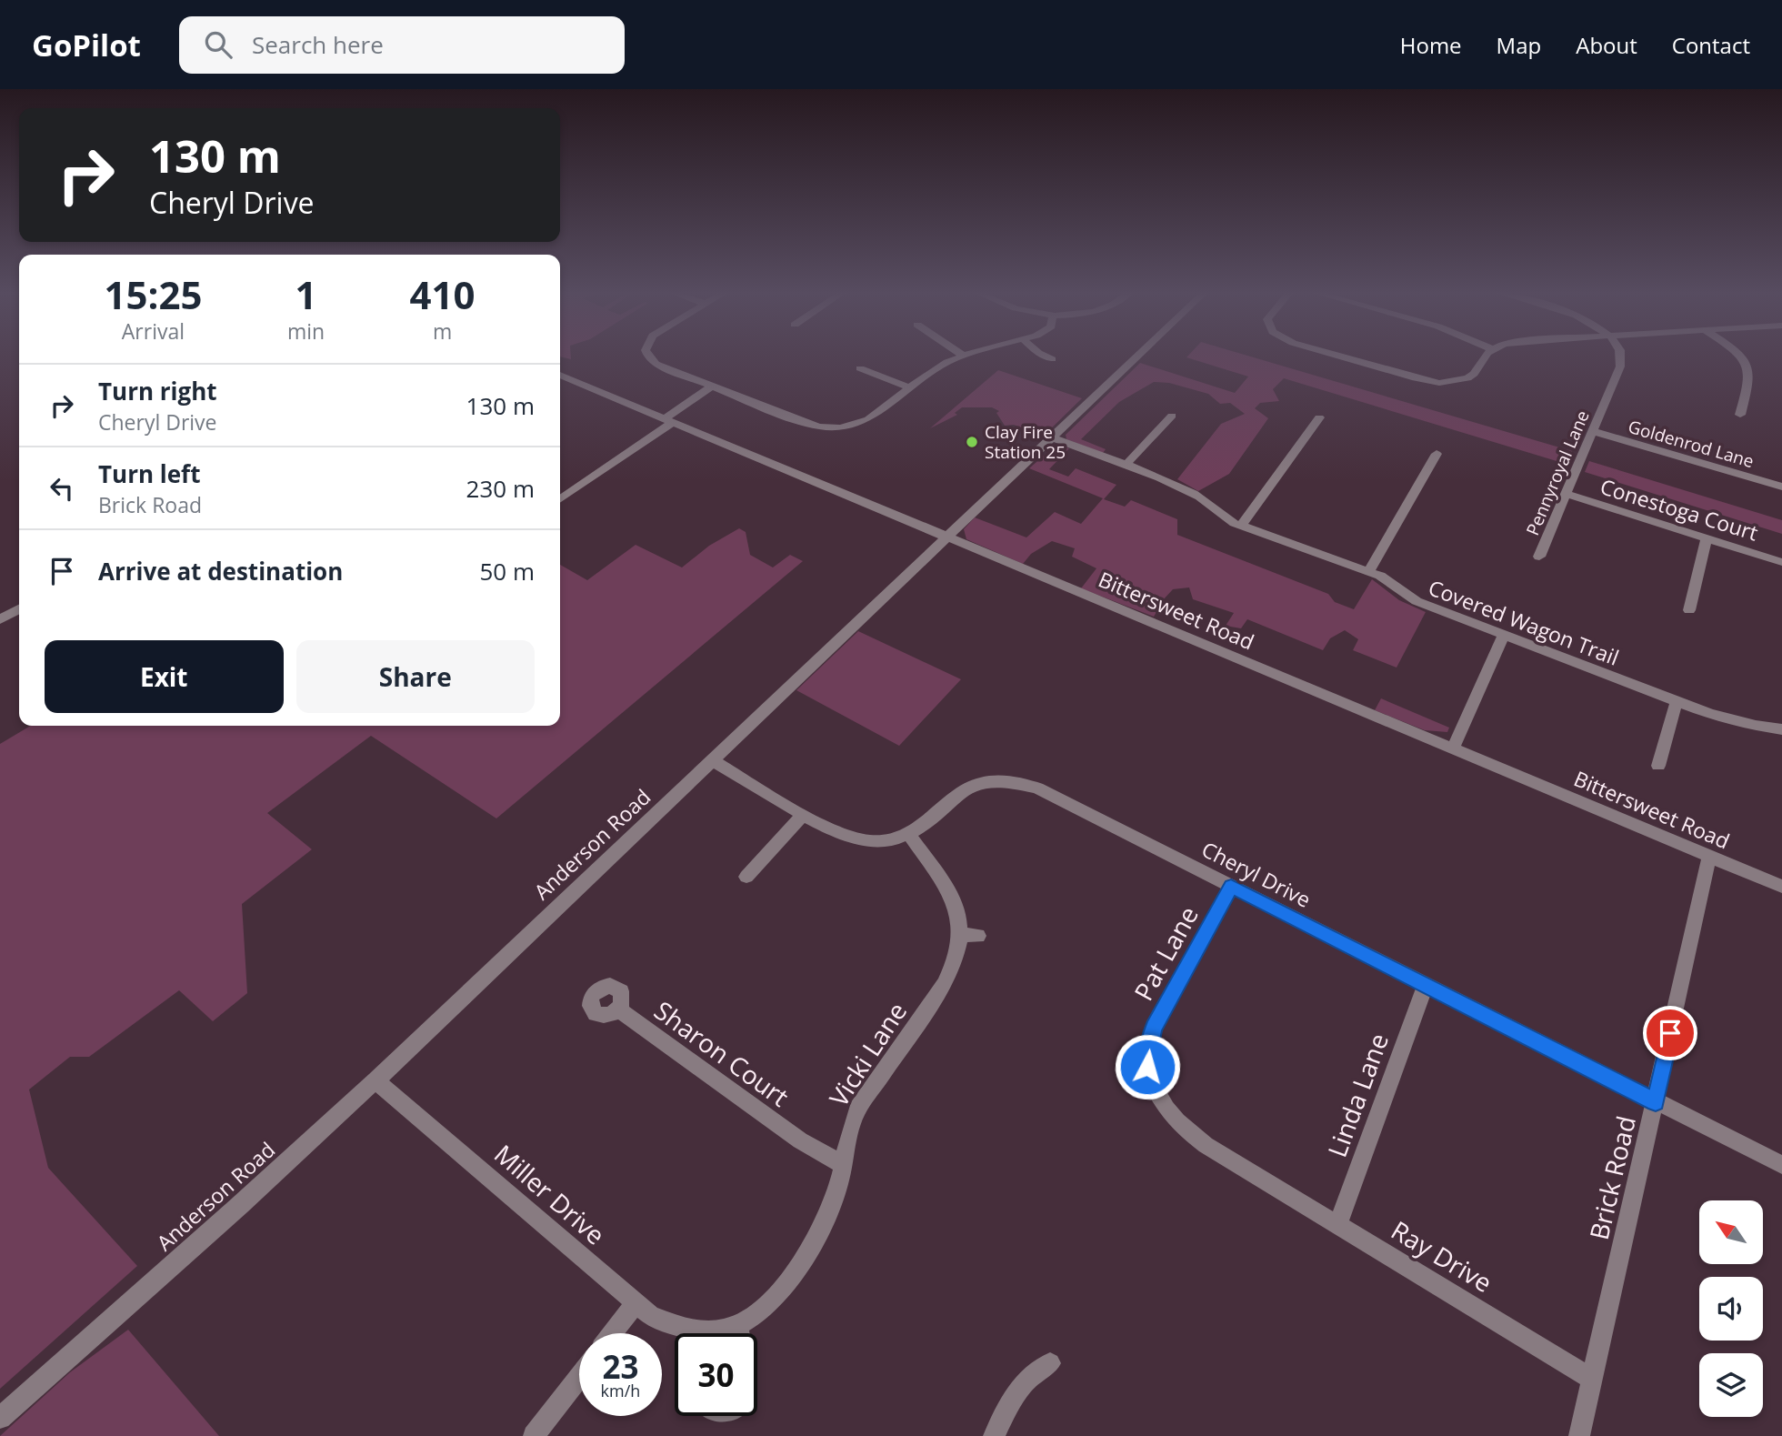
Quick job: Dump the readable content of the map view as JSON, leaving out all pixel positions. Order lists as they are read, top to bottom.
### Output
{
  "streets": {
    "street": [
      "Goldenrod Lane",
      "Pennyroyal Lane",
      "Conestoga Court",
      "Bittersweet Road",
      "Covered Wagon Trail",
      "Anderson Road",
      "Cheryl Drive",
      "Pat Lane",
      "Sharon Court",
      "Vicki Lane",
      "Linda Lane",
      "Brick Road",
      "Miller Drive",
      "Ray Drive"
    ]
  },
  "crossings": [
    ["Goldenrod Lane", "Pennyroyal Lane"],
    ["Pennyroyal Lane", "Conestoga Court"],
    ["Bittersweet Road", "Anderson Road"],
    ["Bittersweet Road", "Brick Road"],
    ["Covered Wagon Trail", "Anderson Road"],
    ["Anderson Road", "Cheryl Drive"],
    ["Anderson Road", "Miller Drive"],
    ["Cheryl Drive", "Pat Lane"],
    ["Cheryl Drive", "Vicki Lane"],
    ["Cheryl Drive", "Linda Lane"],
    ["Cheryl Drive", "Brick Road"],
    ["Pat Lane", "Ray Drive"],
    ["Sharon Court", "Vicki Lane"],
    ["Linda Lane", "Ray Drive"],
    ["Brick Road", "Ray Drive"]
  ],
  "places": ["Clay Fire Station 25"],
  "north": "top left",
  "page": {
    "header": "GoPilot",
    "search": "Search here",
    "nav": [
      "Home",
      "Map",
      "About",
      "Contact"
    ],
    "turn": ["130 m", "Cheryl Drive"],
    "eta": [
      "15:25",
      "Arrival",
      "1",
      "min",
      "410",
      "m"
    ],
    "list": [
      {
        "name": "Turn right",
        "note": "Cheryl Drive",
        "value": "130 m"
      },
      {
        "name": "Turn left",
        "note": "Brick Road",
        "value": "230 m"
      },
      {
        "name": "Arrive at destination",
        "value": "50 m"
      }
    ],
    "buttons": ["Exit", "Share"],
    "speed": "23 km/h",
    "limit": "30"
  }
}
